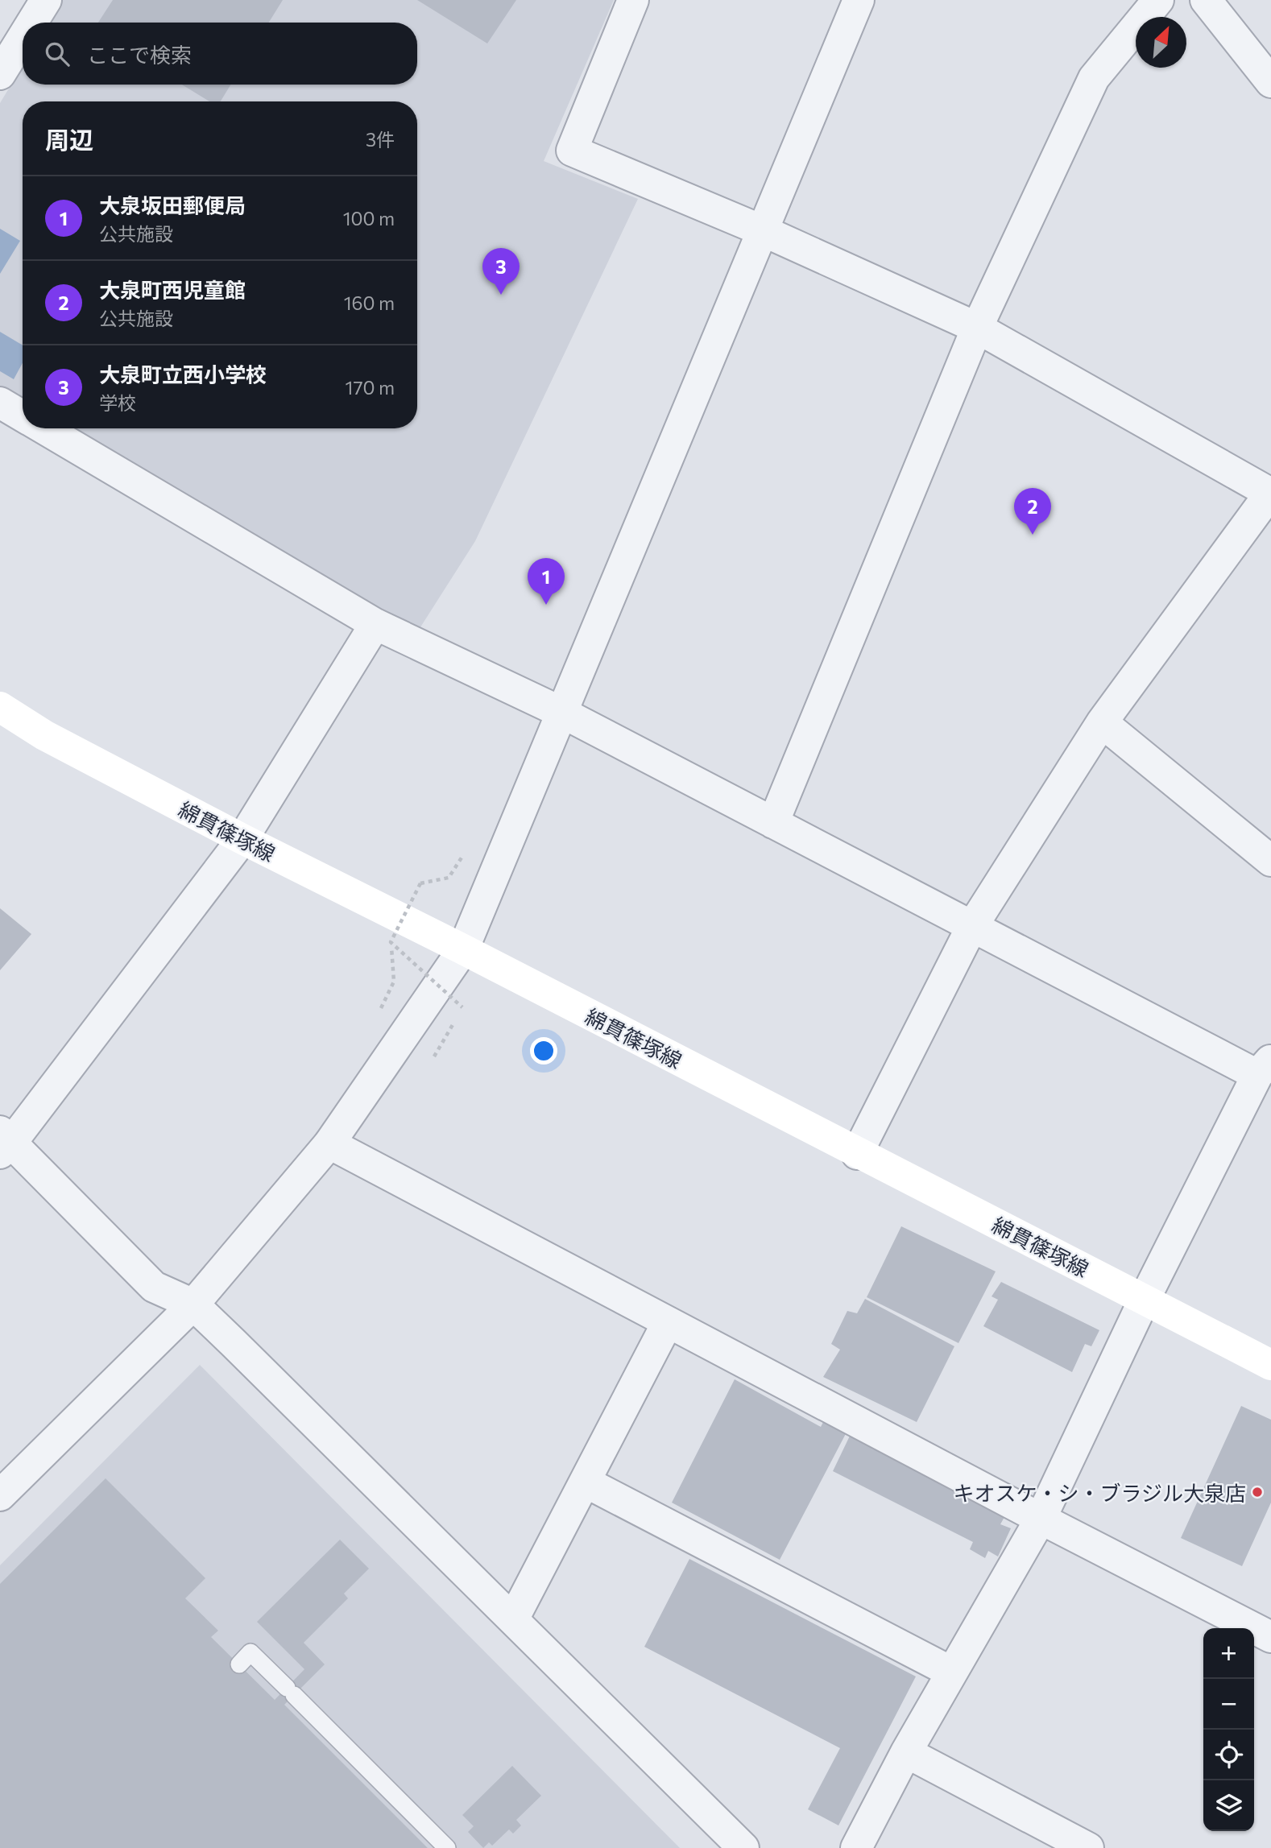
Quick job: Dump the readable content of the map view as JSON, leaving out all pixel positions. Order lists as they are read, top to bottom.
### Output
{
  "streets": {
    "main road": ["綿貫篠塚線"]
  },
  "places": ["キオスケ・シ・ブラジル大泉店"],
  "north": "top right",
  "page": {
    "search": "ここで検索",
    "heading": ["周辺", "3件"],
    "list": [
      {
        "mark": "1",
        "name": "大泉坂田郵便局",
        "note": "公共施設",
        "value": "100 m"
      },
      {
        "mark": "2",
        "name": "大泉町西児童館",
        "note": "公共施設",
        "value": "160 m"
      },
      {
        "mark": "3",
        "name": "大泉町立西小学校",
        "note": "学校",
        "value": "170 m"
      }
    ],
    "pins": ["3", "2", "1"],
    "map_buttons": ["+", "−"]
  }
}
